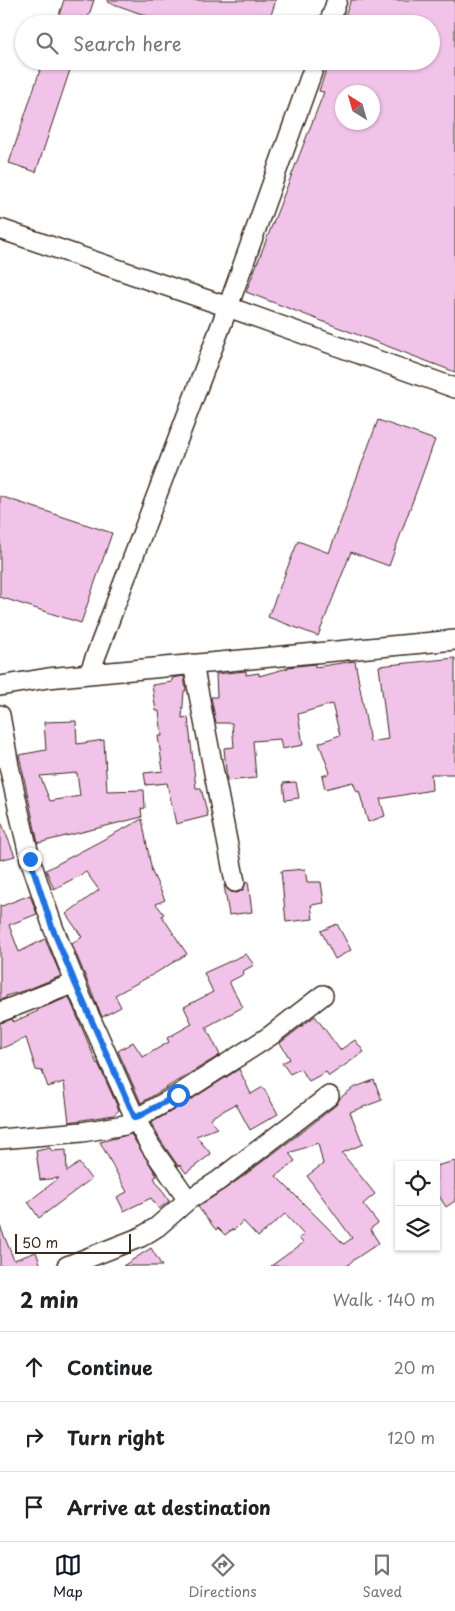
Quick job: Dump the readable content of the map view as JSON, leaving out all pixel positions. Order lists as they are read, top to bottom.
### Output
{
  "scale_bar": "50 m",
  "north": "top left",
  "page": {
    "search": "Search here",
    "scale": "50 m",
    "heading": ["2 min", "Walk · 140 m"],
    "list": [
      ["Continue", "20 m"],
      ["Turn right", "120 m"],
      "Arrive at destination"
    ],
    "nav": ["Map", "Directions", "Saved"]
  }
}
